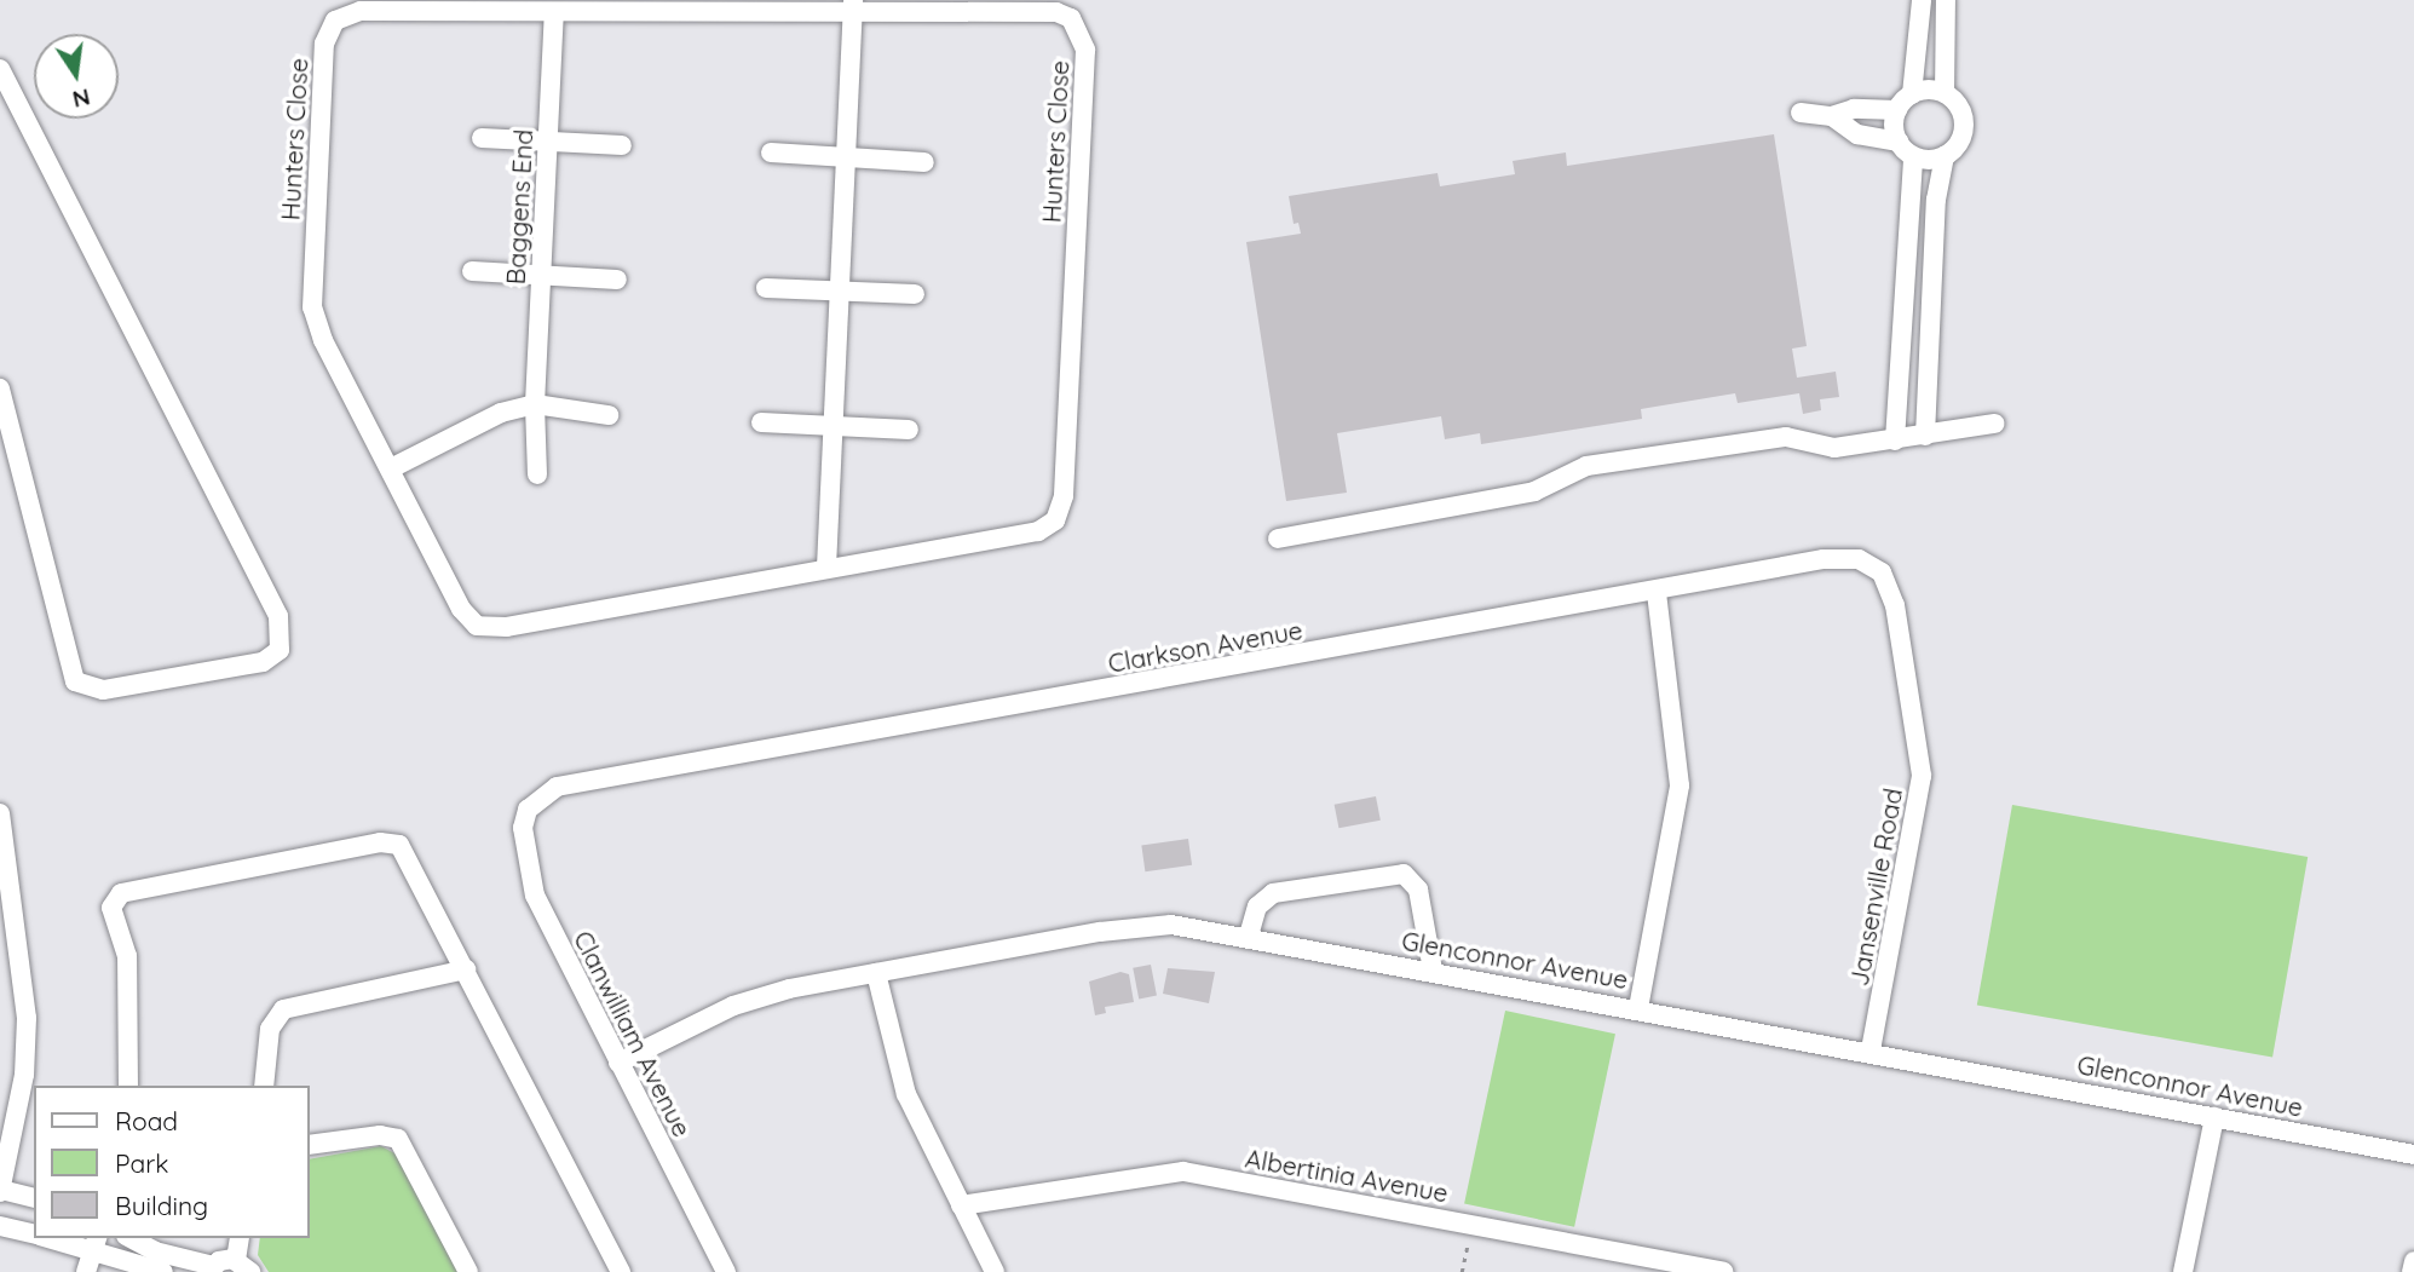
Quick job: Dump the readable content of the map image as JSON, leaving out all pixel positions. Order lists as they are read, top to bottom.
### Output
{
  "streets": {
    "street": [
      "Hunters Close",
      "Baggens End",
      "Clarkson Avenue",
      "Jansenville Road",
      "Glenconnor Avenue",
      "Clanwilliam Avenue",
      "Albertinia Avenue"
    ]
  },
  "crossings": [
    ["Hunters Close", "Baggens End"],
    ["Clarkson Avenue", "Jansenville Road"],
    ["Clarkson Avenue", "Clanwilliam Avenue"],
    ["Jansenville Road", "Glenconnor Avenue"],
    ["Glenconnor Avenue", "Clanwilliam Avenue"]
  ],
  "legend": ["Road", "Park", "Building"],
  "north": "bottom"
}
